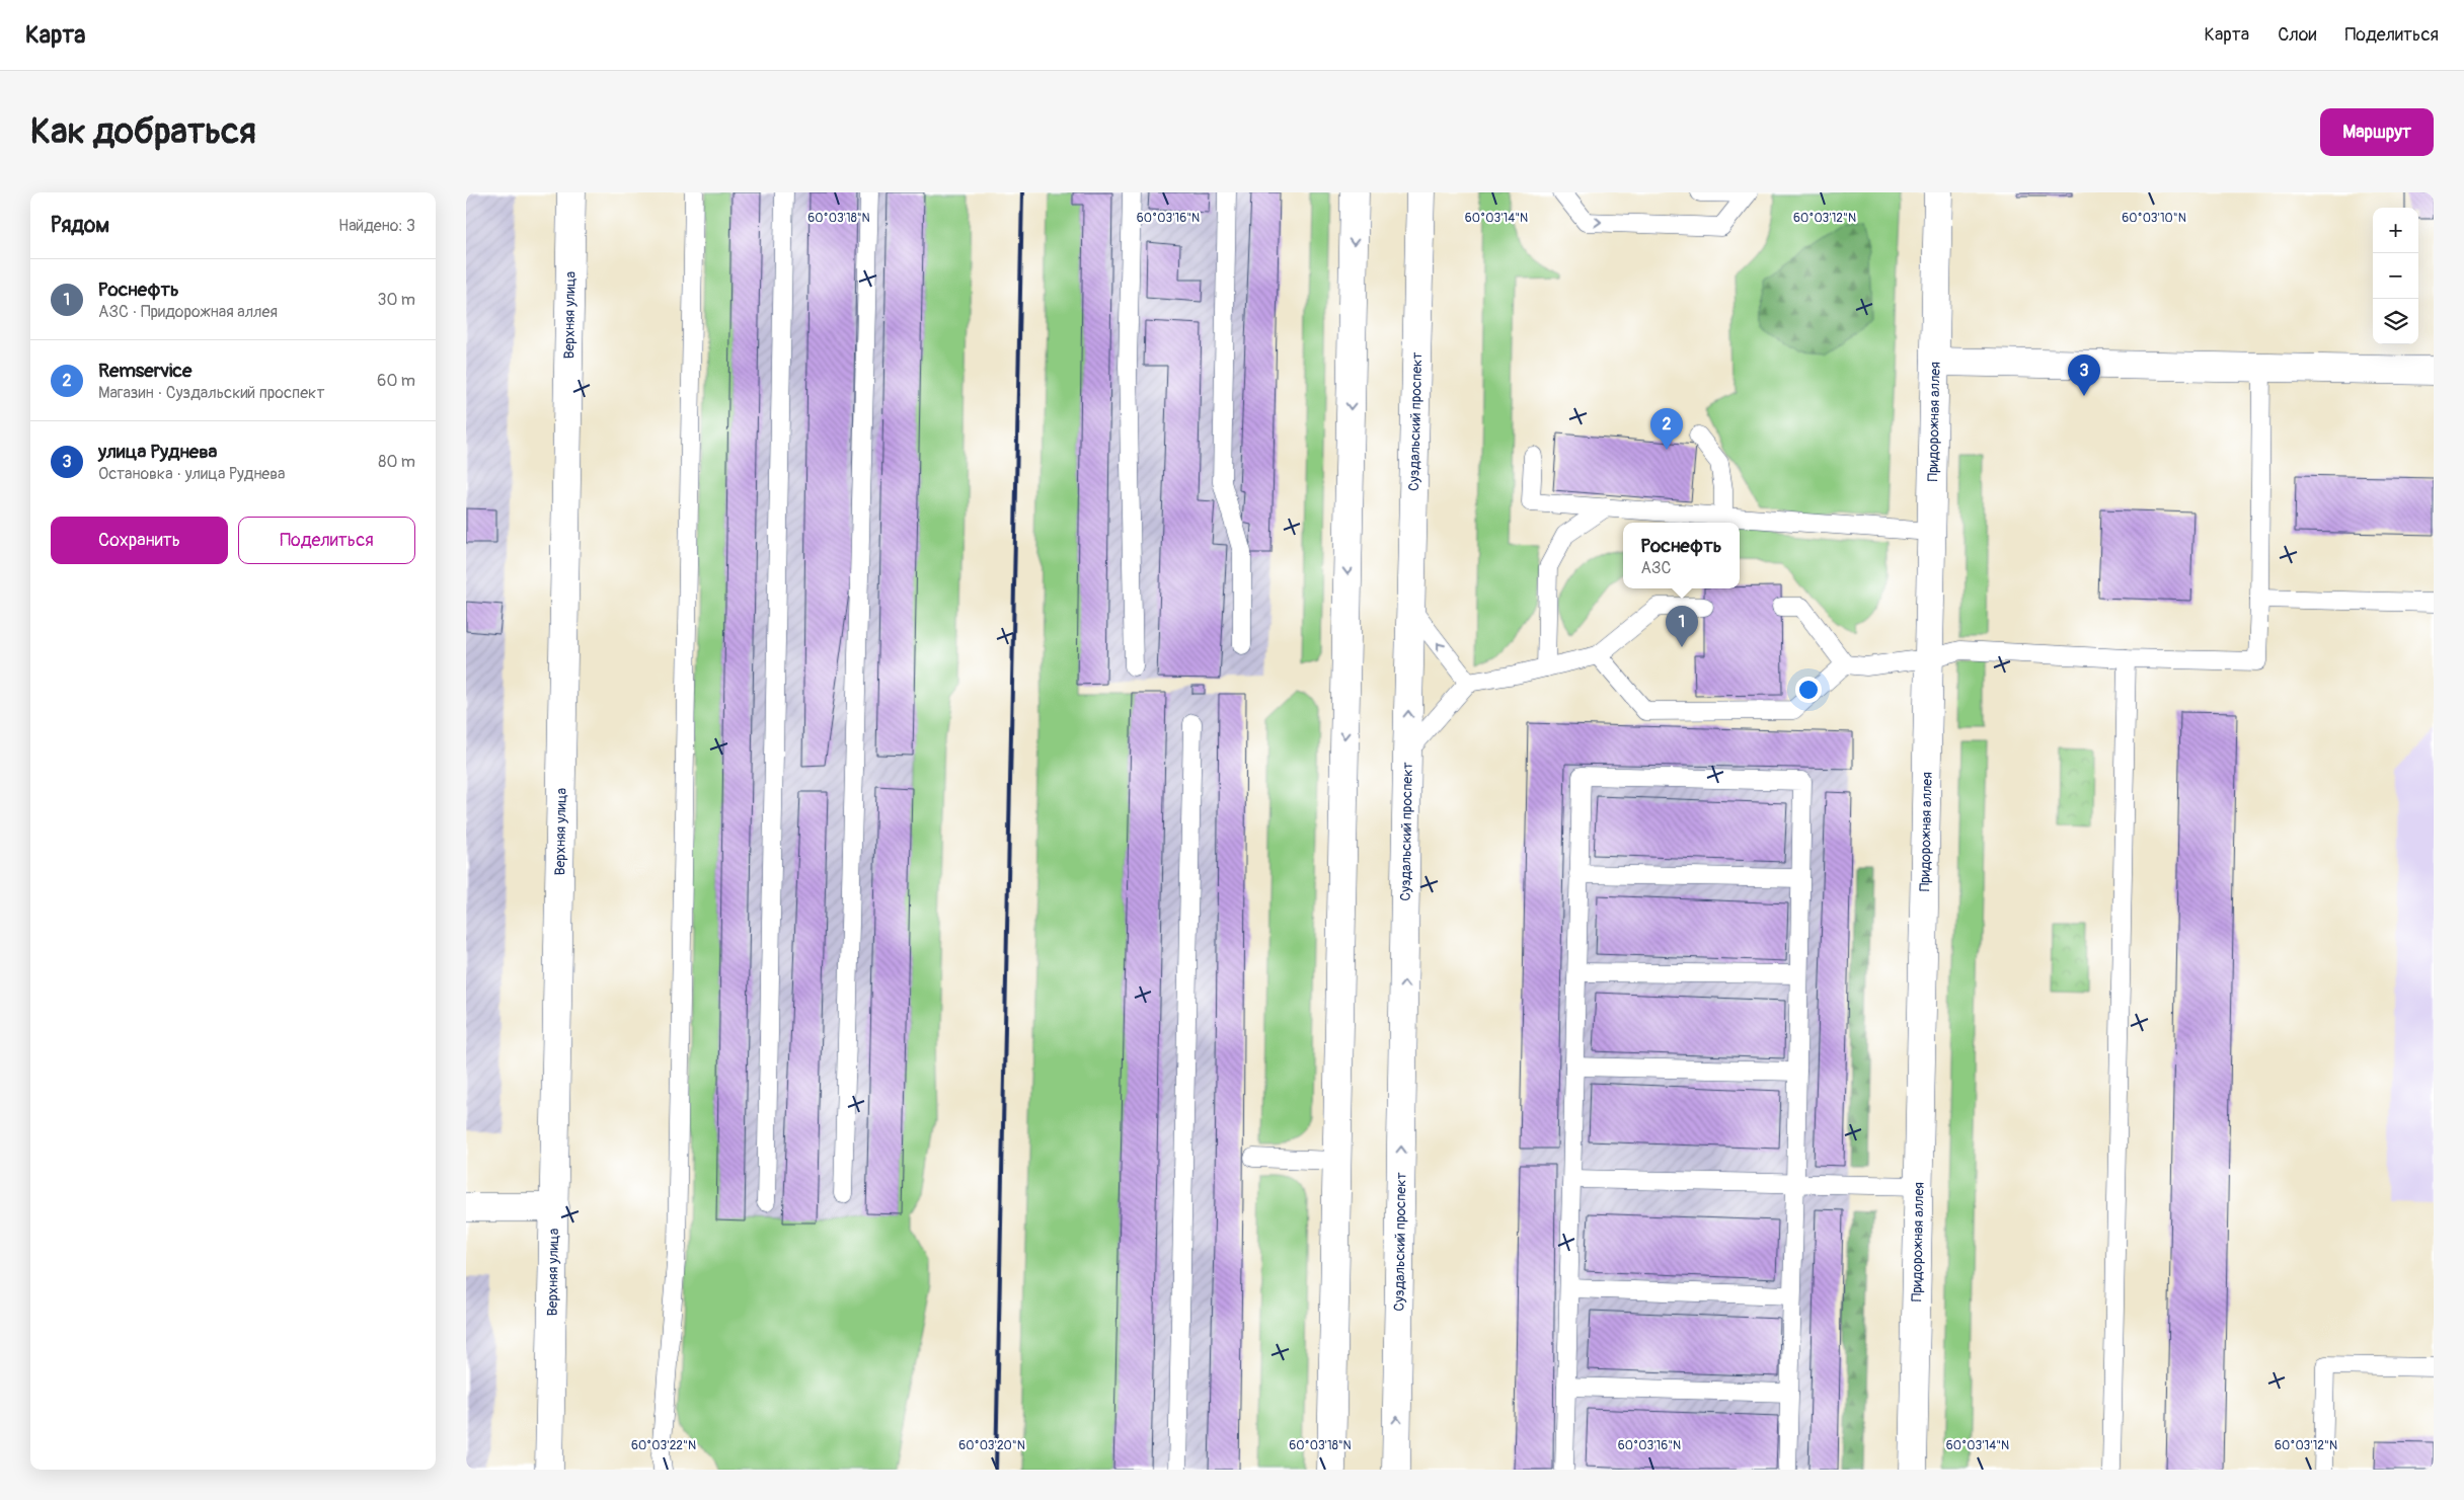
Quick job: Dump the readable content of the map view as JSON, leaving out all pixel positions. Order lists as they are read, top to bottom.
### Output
{
  "streets": {
    "street": ["Верхняя улица", "Суздальский проспект", "Придорожная аллея"]
  },
  "page": {
    "header": "Карта",
    "nav": ["Карта", "Слои", "Поделиться"],
    "buttons": [
      "Маршрут",
      ["Сохранить", "Поделиться"]
    ],
    "title": "Как добраться",
    "heading": ["Рядом", "Найдено: 3"],
    "map_buttons": ["+", "−"],
    "list": [
      {
        "mark": "1",
        "name": "Роснефть",
        "note": "АЗС · Придорожная аллея",
        "value": "30 m"
      },
      {
        "mark": "2",
        "name": "Remservice",
        "note": "Магазин · Суздальский проспект",
        "value": "60 m"
      },
      {
        "mark": "3",
        "name": "улица Руднева",
        "note": "Остановка · улица Руднева",
        "value": "80 m"
      }
    ],
    "pins": ["3", "2", "1"],
    "popup": ["Роснефть", "АЗС"]
  },
  "coordinates": [
    "60°03'18\"N",
    "60°03'16\"N",
    "60°03'14\"N",
    "60°03'12\"N",
    "60°03'10\"N",
    "60°03'22\"N",
    "60°03'20\"N"
  ]
}
